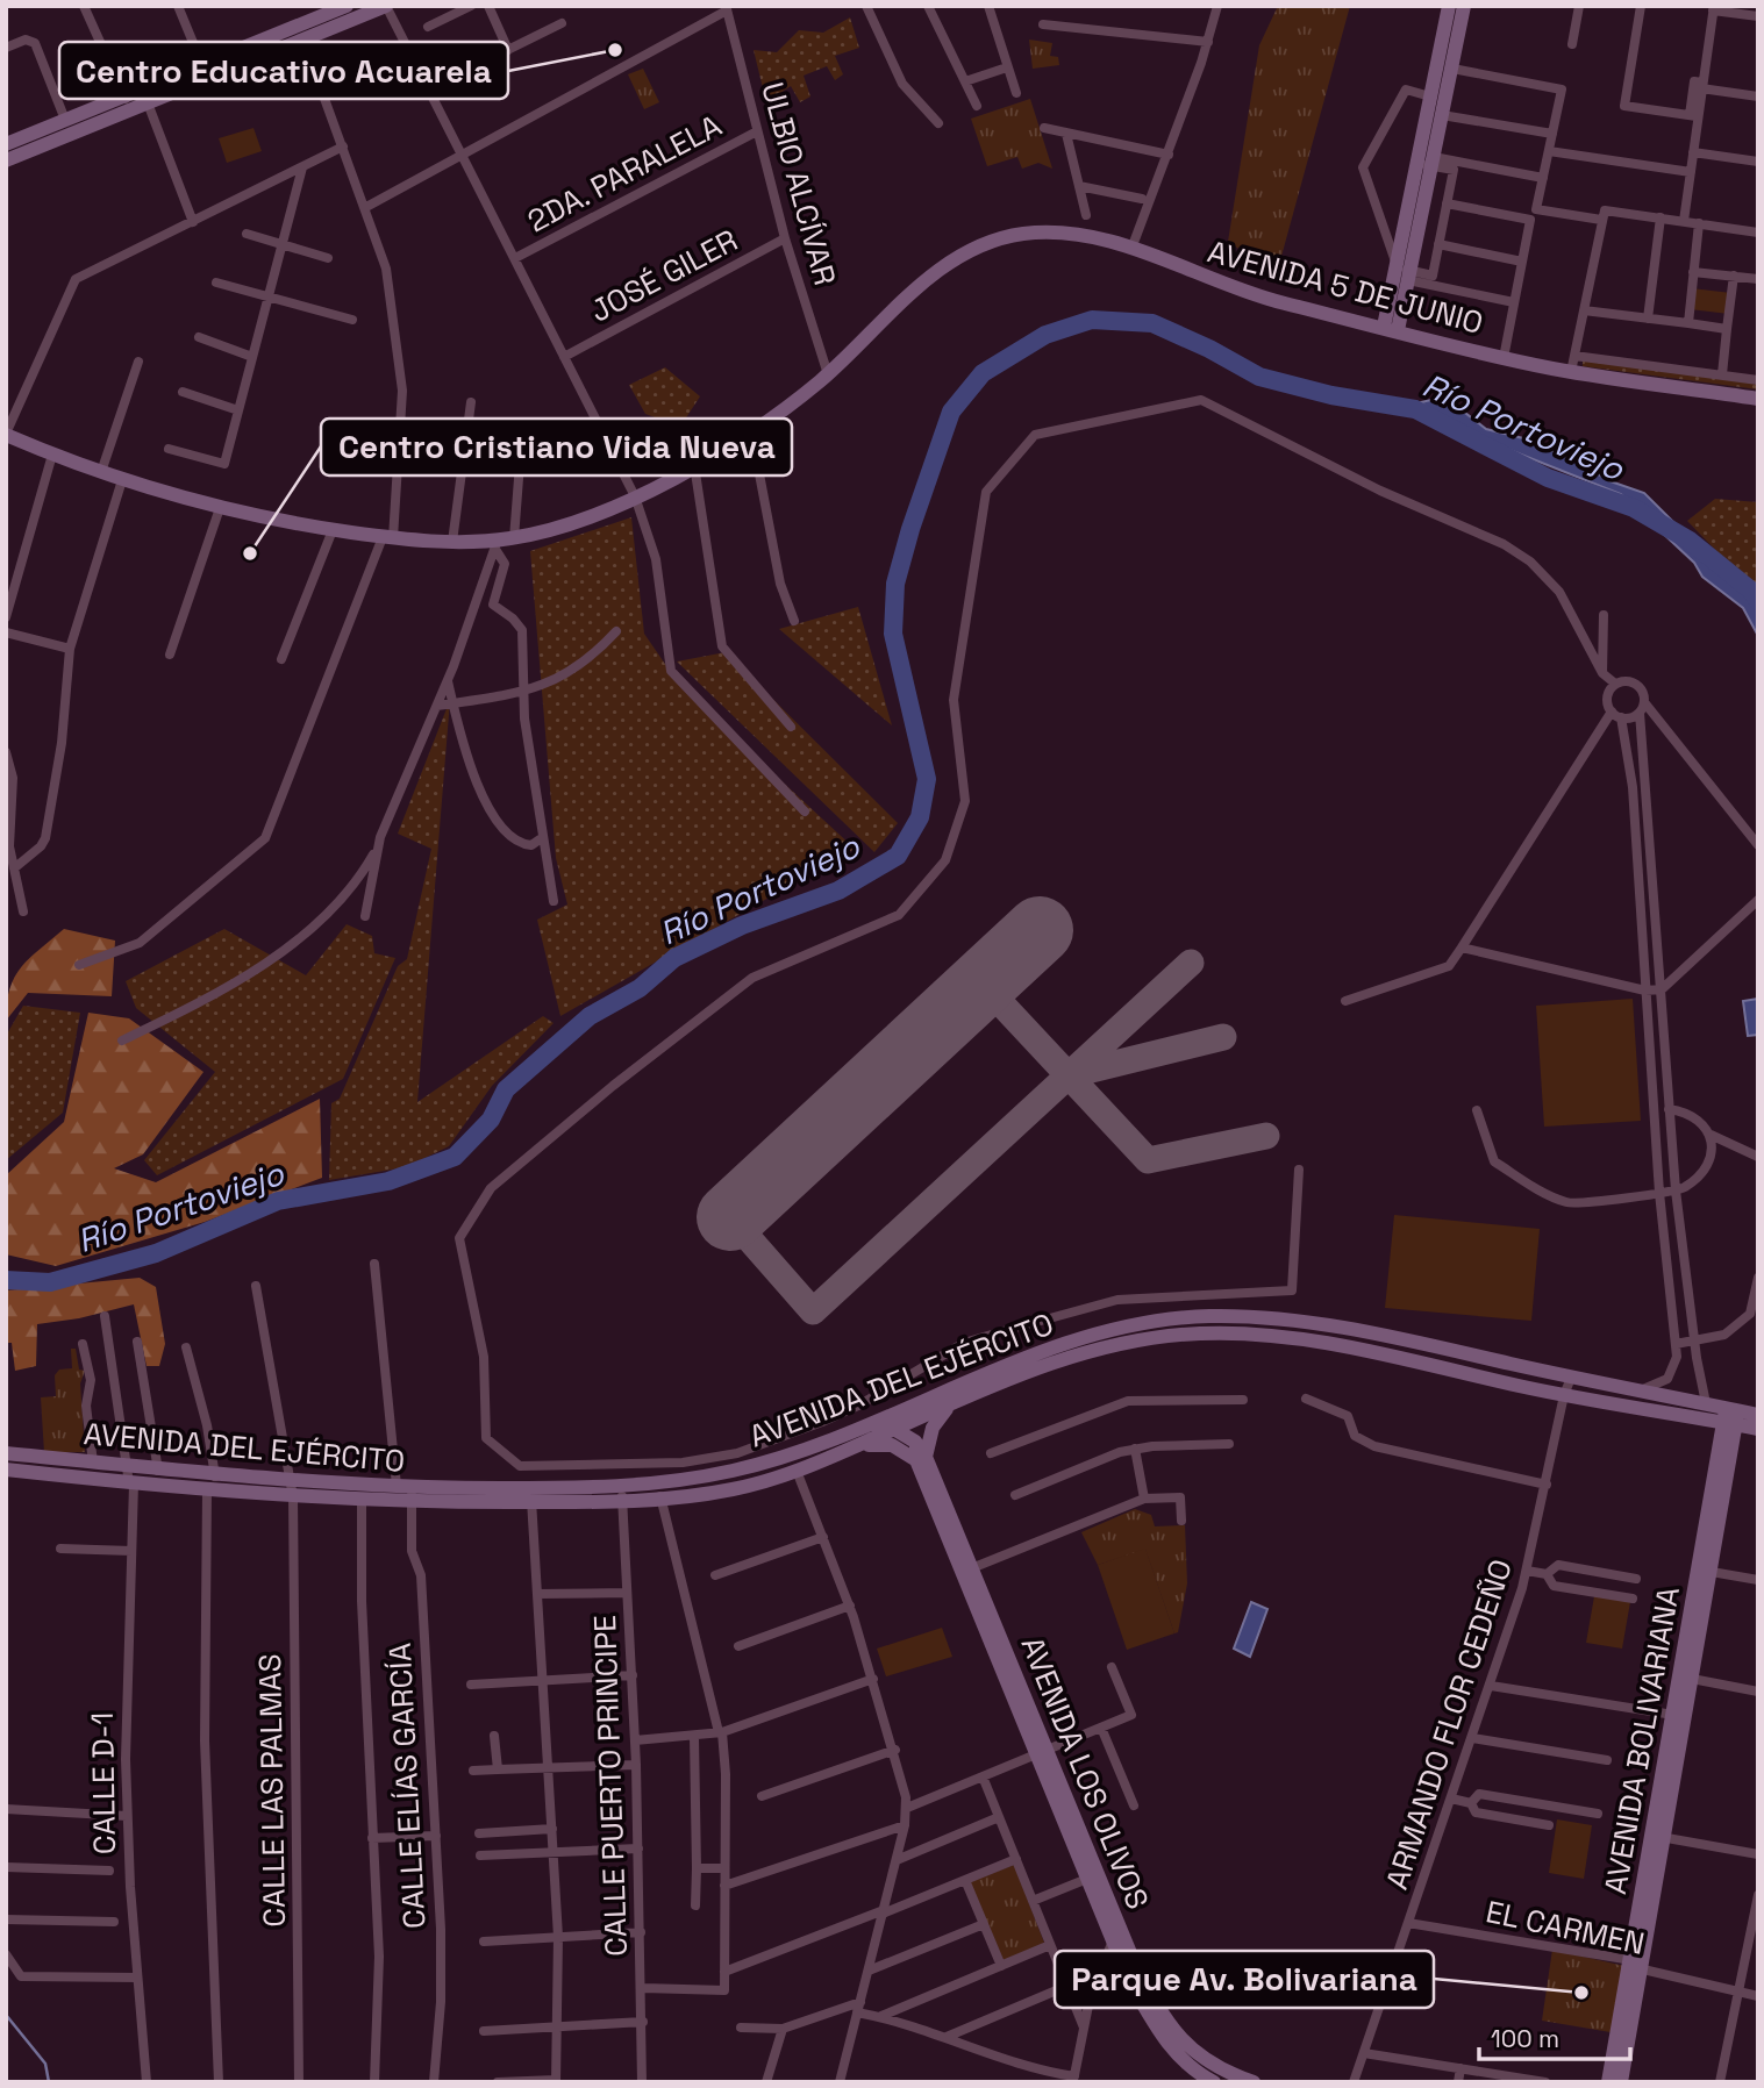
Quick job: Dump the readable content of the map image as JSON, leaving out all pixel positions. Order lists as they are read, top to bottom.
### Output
{
  "streets": {
    "street": [
      "2DA. PARALELA",
      "ULBIO ALCÍVAR",
      "JOSÉ GILER",
      "AVENIDA 5 DE JUNIO",
      "AVENIDA DEL EJÉRCITO",
      "ARMANDO FLOR CEDEÑO",
      "AVENIDA BOLIVARIANA",
      "AVENIDA LOS OLIVOS",
      "CALLE D-1",
      "CALLE ELÍAS GARCÍA",
      "CALLE PUERTO PRINCIPE",
      "CALLE LAS PALMAS",
      "EL CARMEN"
    ]
  },
  "crossings": [
    ["2DA. PARALELA", "ULBIO ALCÍVAR"],
    ["ULBIO ALCÍVAR", "JOSÉ GILER"],
    ["ULBIO ALCÍVAR", "AVENIDA 5 DE JUNIO"],
    ["AVENIDA DEL EJÉRCITO", "ARMANDO FLOR CEDEÑO"],
    ["AVENIDA DEL EJÉRCITO", "AVENIDA BOLIVARIANA"],
    ["AVENIDA DEL EJÉRCITO", "AVENIDA LOS OLIVOS"],
    ["AVENIDA DEL EJÉRCITO", "CALLE D-1"],
    ["AVENIDA DEL EJÉRCITO", "CALLE ELÍAS GARCÍA"],
    ["AVENIDA DEL EJÉRCITO", "CALLE PUERTO PRINCIPE"],
    ["AVENIDA DEL EJÉRCITO", "CALLE LAS PALMAS"],
    ["ARMANDO FLOR CEDEÑO", "EL CARMEN"],
    ["AVENIDA BOLIVARIANA", "EL CARMEN"]
  ],
  "water": ["Río Portoviejo"],
  "places": ["Centro Educativo Acuarela", "Centro Cristiano Vida Nueva", "Parque Av. Bolivariana"],
  "scale_bar": "100 m"
}
